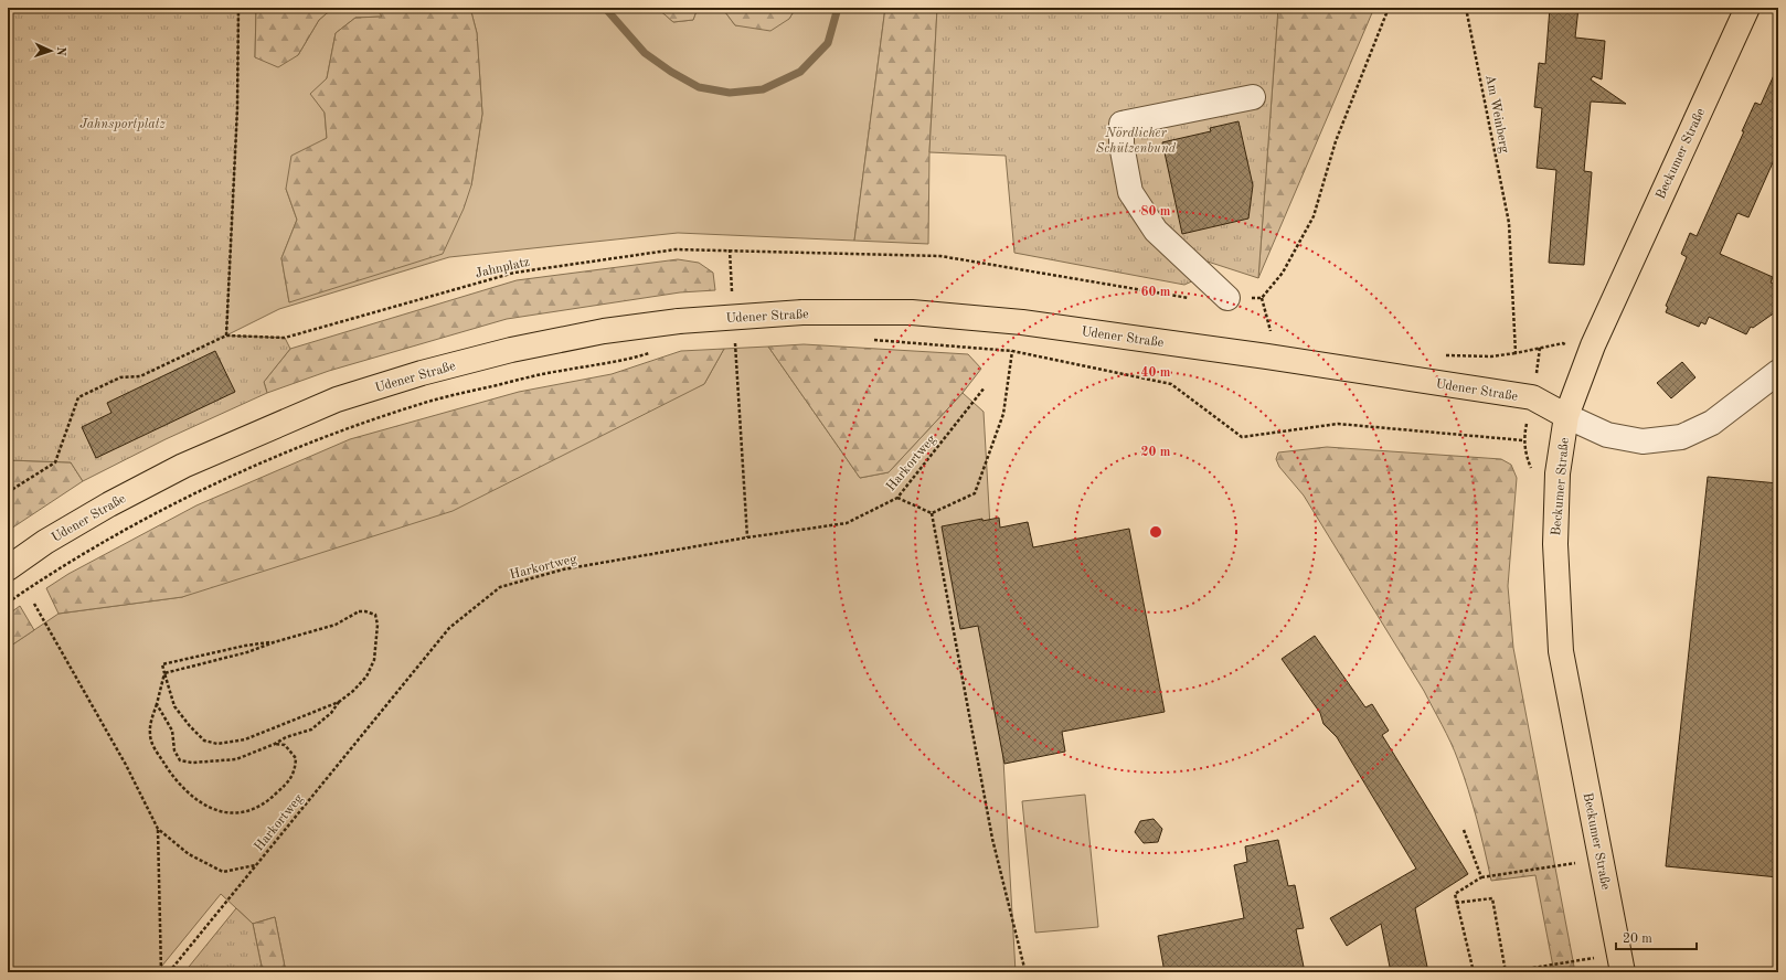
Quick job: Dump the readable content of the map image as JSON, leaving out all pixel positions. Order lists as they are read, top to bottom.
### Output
{
  "streets": {
    "main road": ["Beckumer Straße", "Udener Straße"],
    "path": ["Am Weinberg", "Jahnplatz", "Harkortweg"]
  },
  "crossings": [
    ["Beckumer Straße", "Udener Straße"]
  ],
  "parks": ["Jahnsportplatz", "Nördlicher Schützenbund"],
  "scale_bar": "20 m",
  "north": "right",
  "rings": [
    "80 m",
    "60 m",
    "40 m",
    "20 m"
  ]
}
